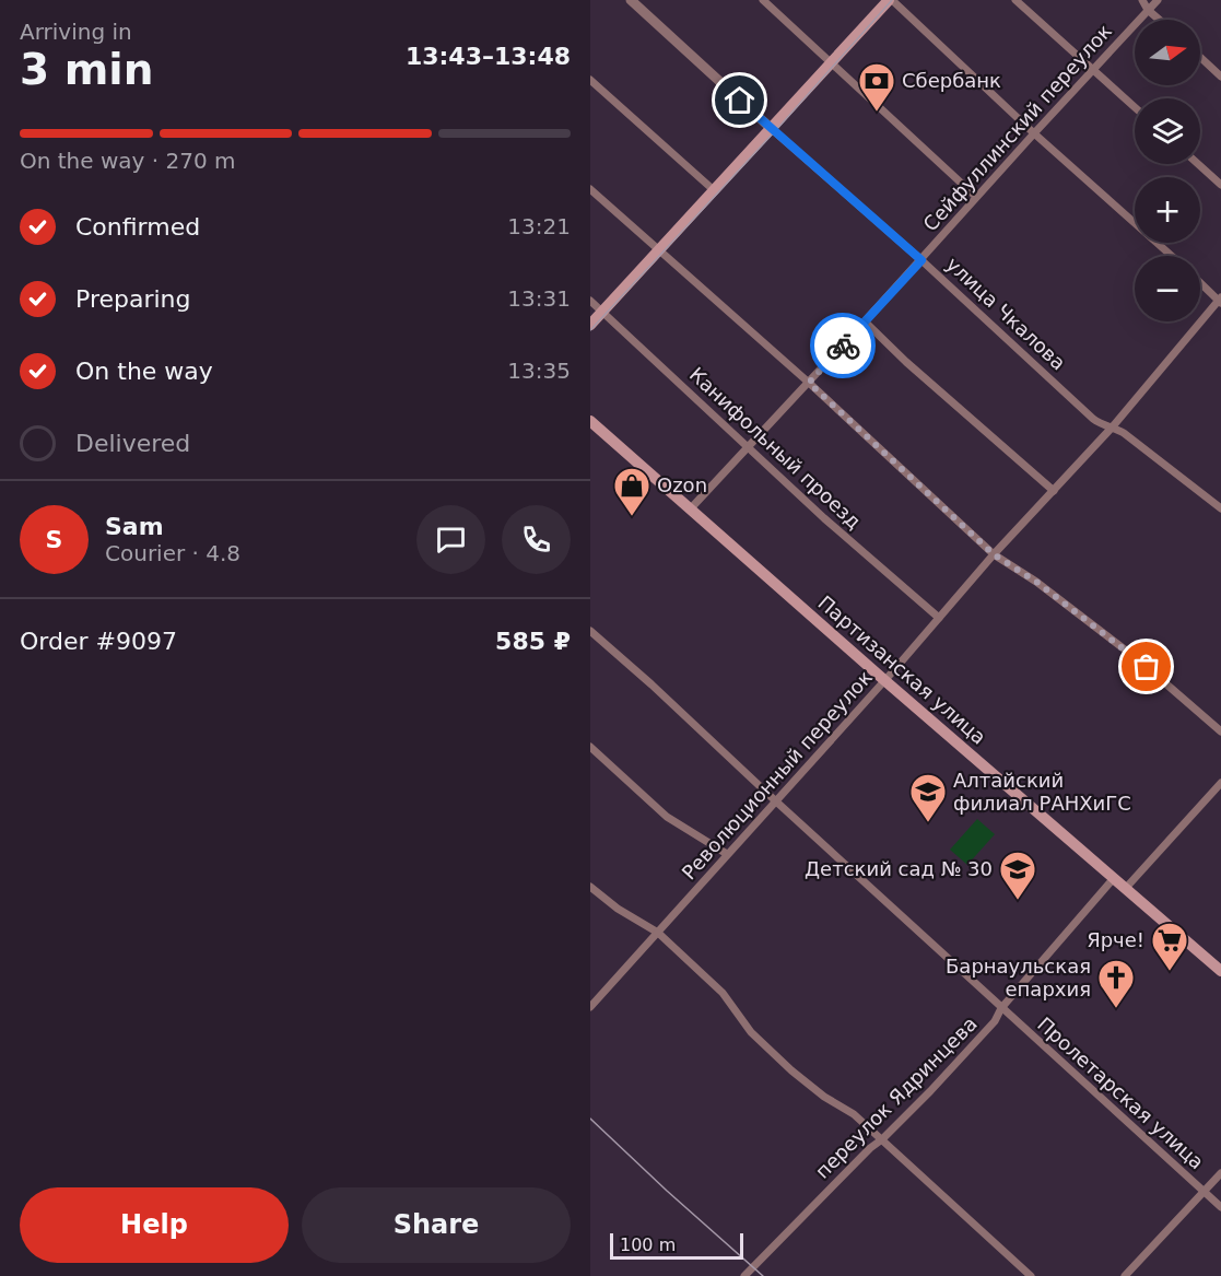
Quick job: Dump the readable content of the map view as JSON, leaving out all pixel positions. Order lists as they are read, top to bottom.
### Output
{
  "streets": {
    "main road": ["Партизанская улица"],
    "street": [
      "Сейфуллинский переулок",
      "улица Чкалова",
      "Канифольный проезд",
      "Революционный переулок",
      "Пролетарская улица",
      "переулок Ядринцева"
    ]
  },
  "crossings": [
    ["Сейфуллинский переулок", "улица Чкалова"],
    ["Сейфуллинский переулок", "Канифольный проезд"],
    ["Сейфуллинский переулок", "Партизанская улица"],
    ["улица Чкалова", "Революционный переулок"],
    ["Канифольный проезд", "Революционный переулок"],
    ["Партизанская улица", "Революционный переулок"],
    ["Партизанская улица", "переулок Ядринцева"],
    ["Революционный переулок", "Пролетарская улица"],
    ["Пролетарская улица", "переулок Ядринцева"]
  ],
  "places": {
    "bank": ["Сбербанк"],
    "shop": ["Ozon"],
    "school or university": ["Алтайский филиал РАНХиГС", "Детский сад № 30"],
    "supermarket": ["Ярче!"],
    "church": ["Барнаульская епархия"]
  },
  "scale_bar": "100 m",
  "north": "right",
  "page": {
    "heading": ["3 min", "Arriving in", "13:43–13:48"],
    "panel": [
      "Sam",
      "Courier · 4.8",
      "Order #9097",
      "585 ₽"
    ],
    "map_buttons": ["+", "−"],
    "bar": "On the way · 270 m",
    "list": [
      ["Confirmed", "13:21"],
      ["Preparing", "13:31"],
      ["On the way", "13:35"],
      "Delivered"
    ],
    "round": "S",
    "buttons": ["Help", "Share"],
    "scale": "100 m"
  }
}
